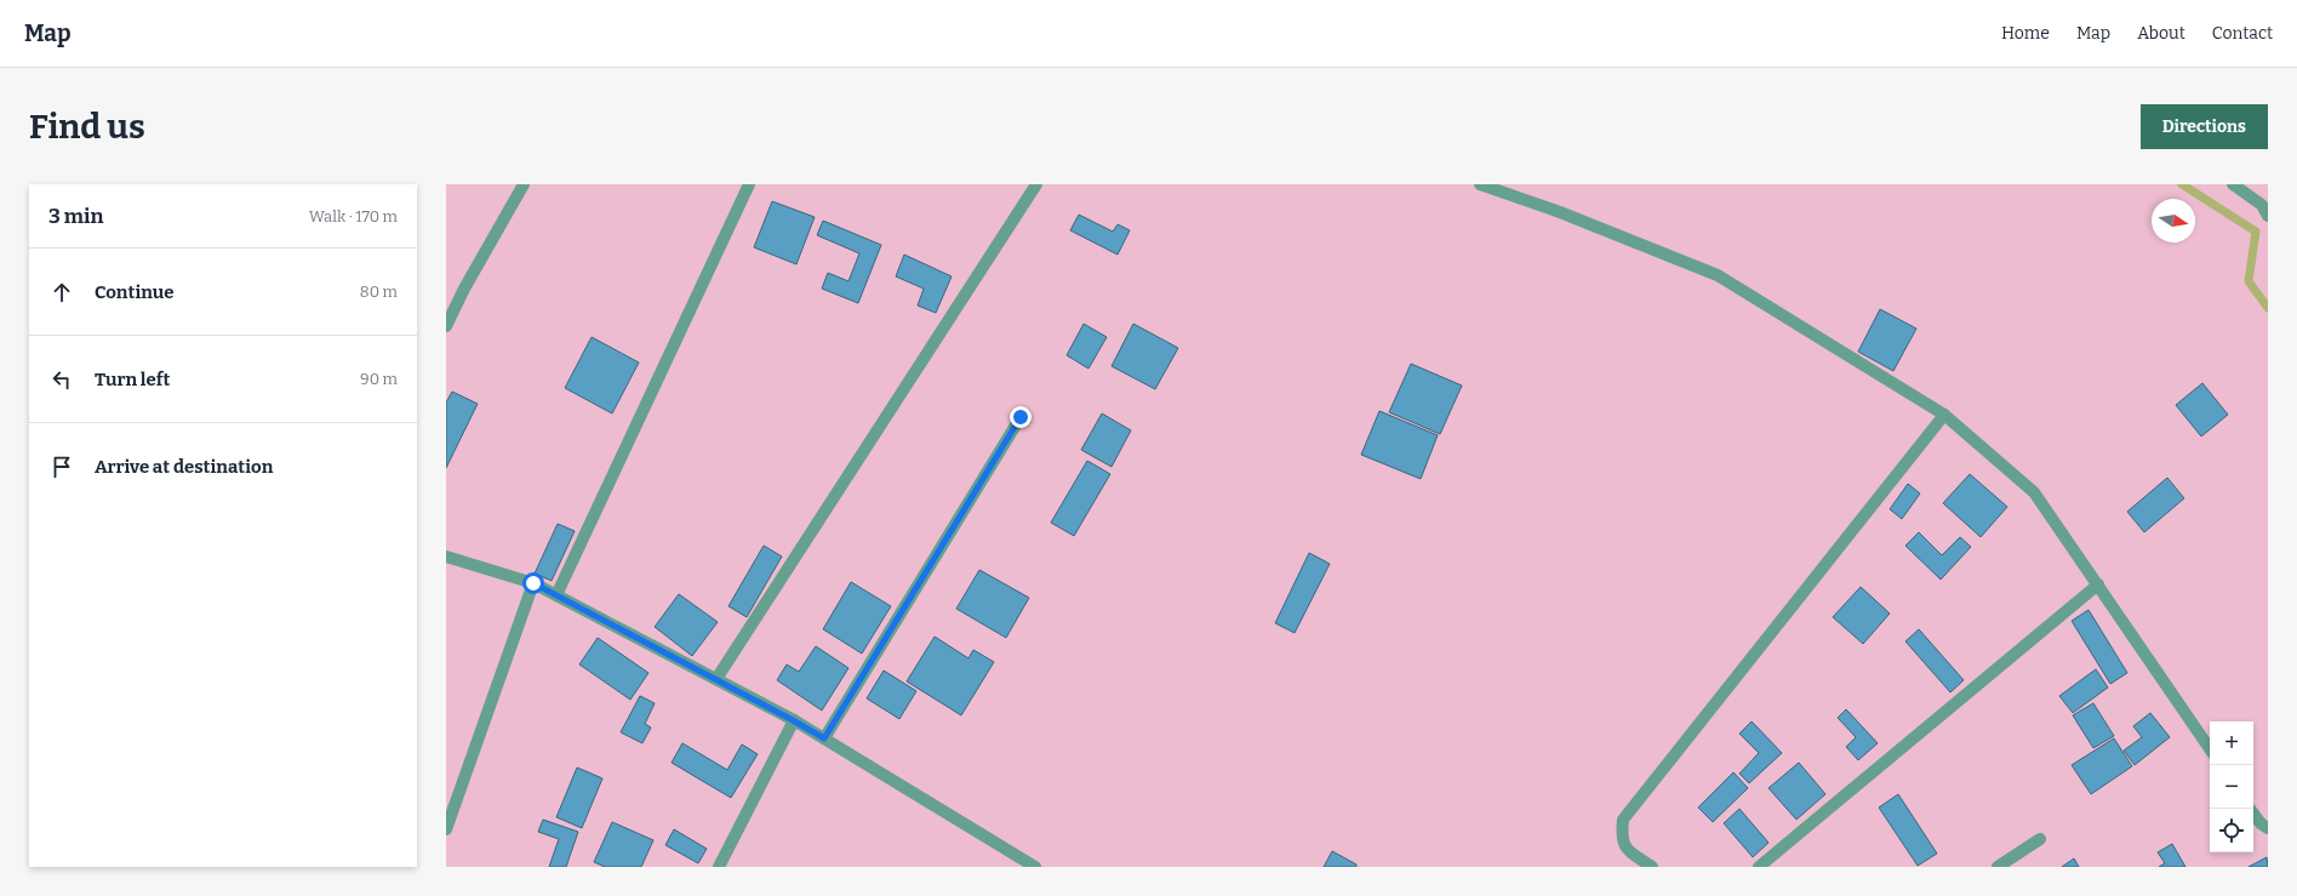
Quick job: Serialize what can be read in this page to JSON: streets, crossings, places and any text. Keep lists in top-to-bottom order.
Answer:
{
  "north": "right",
  "page": {
    "header": "Map",
    "nav": [
      "Home",
      "Map",
      "About",
      "Contact"
    ],
    "buttons": "Directions",
    "title": "Find us",
    "heading": ["3 min", "Walk · 170 m"],
    "list": [
      ["Continue", "80 m"],
      ["Turn left", "90 m"],
      "Arrive at destination"
    ],
    "map_buttons": ["+", "−"]
  }
}
